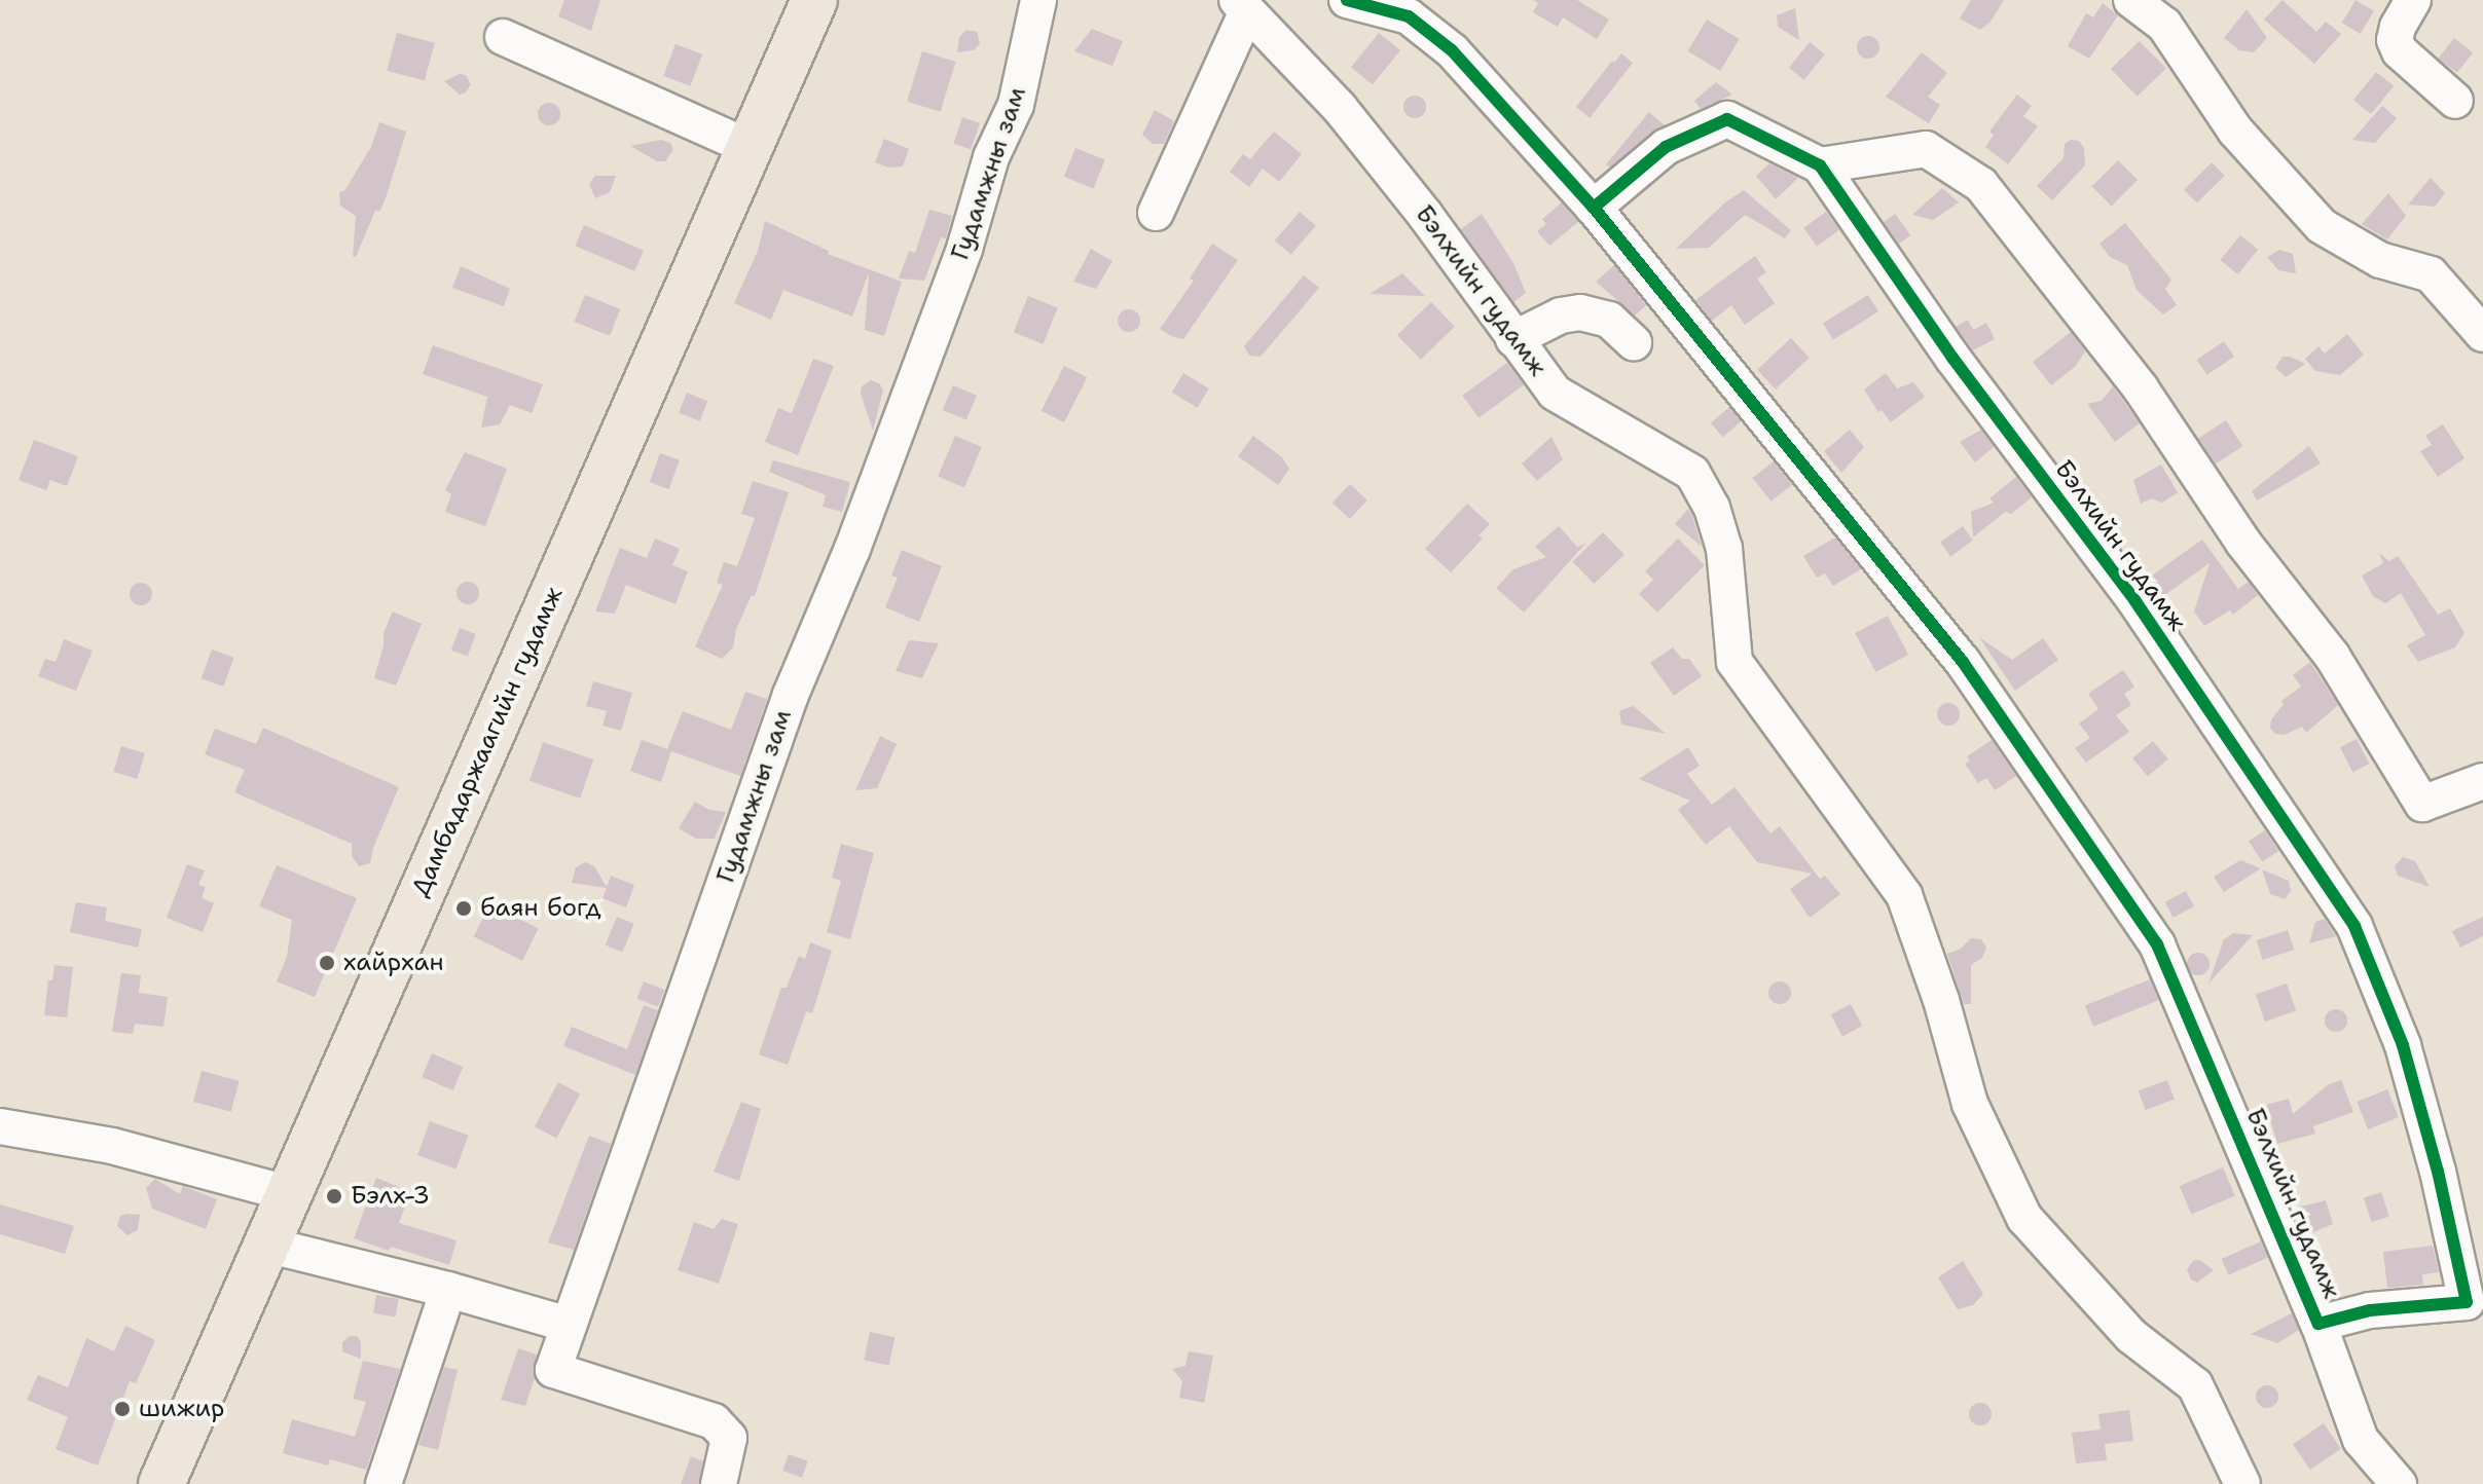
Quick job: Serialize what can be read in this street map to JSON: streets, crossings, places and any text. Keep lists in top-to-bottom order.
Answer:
{
  "streets": {
    "main road": ["Дамбадаржаагийн гудамж"],
    "street": ["Гудамжны зам", "Бэлхийн гудамж"]
  },
  "places": [
    "баян богд",
    "хайрхан",
    "Бэлх-3",
    "шижир"
  ]
}
